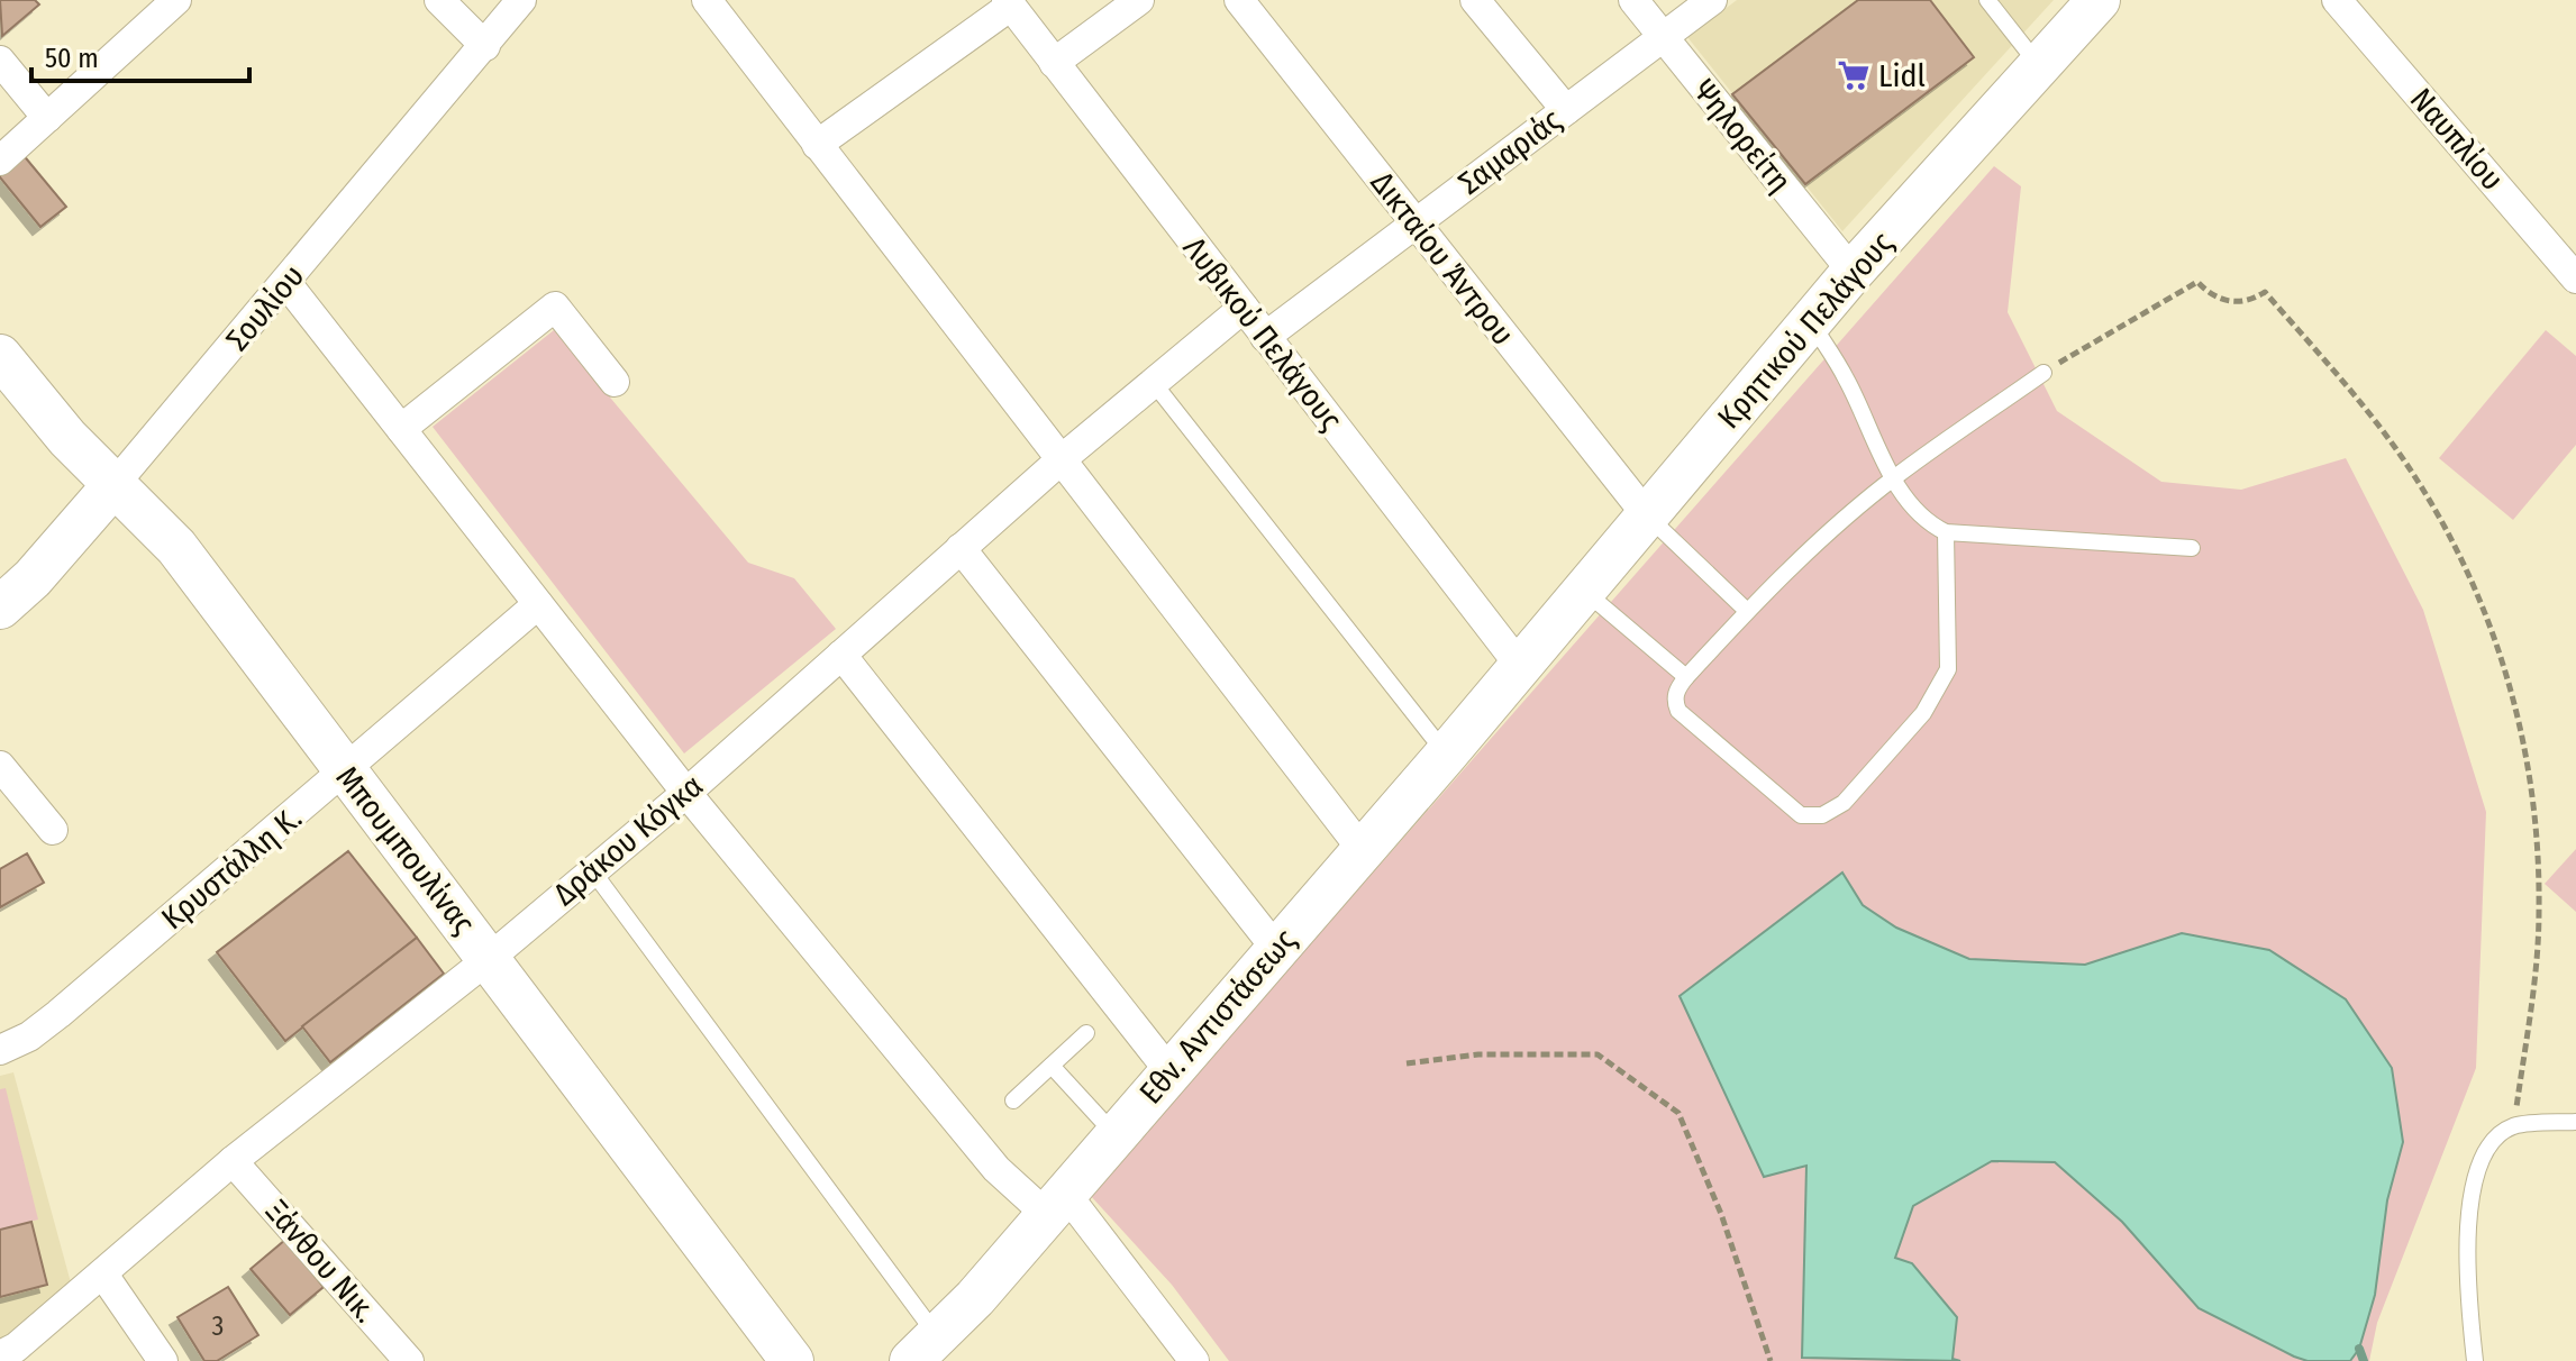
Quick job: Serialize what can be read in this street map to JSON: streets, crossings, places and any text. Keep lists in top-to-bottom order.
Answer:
{
  "streets": {
    "street": [
      "Ψηλορείτη",
      "Ναυπλίου",
      "Σαμαριάς",
      "Δικταίου Άντρου",
      "Σουλίου",
      "Κρητικού Πελάγους",
      "Λυβικού Πελάγους",
      "Δράκου Κόγκα",
      "Μπουμπουλίνας",
      "Κρυστάλλη Κ.",
      "Εθν. Αντιστάσεως",
      "Ξάνθου Νικ."
    ]
  },
  "crossings": [
    ["Ψηλορείτη", "Σαμαριάς"],
    ["Ψηλορείτη", "Κρητικού Πελάγους"],
    ["Σαμαριάς", "Δικταίου Άντρου"],
    ["Σαμαριάς", "Λυβικού Πελάγους"],
    ["Δικταίου Άντρου", "Κρητικού Πελάγους"],
    ["Σουλίου", "Μπουμπουλίνας"],
    ["Κρητικού Πελάγους", "Λυβικού Πελάγους"],
    ["Κρητικού Πελάγους", "Εθν. Αντιστάσεως"],
    ["Λυβικού Πελάγους", "Δράκου Κόγκα"],
    ["Λυβικού Πελάγους", "Εθν. Αντιστάσεως"],
    ["Δράκου Κόγκα", "Μπουμπουλίνας"],
    ["Δράκου Κόγκα", "Ξάνθου Νικ."],
    ["Μπουμπουλίνας", "Κρυστάλλη Κ."]
  ],
  "places": {
    "supermarket": ["Lidl"]
  },
  "house_numbers": ["3"],
  "scale_bar": "50 m"
}
